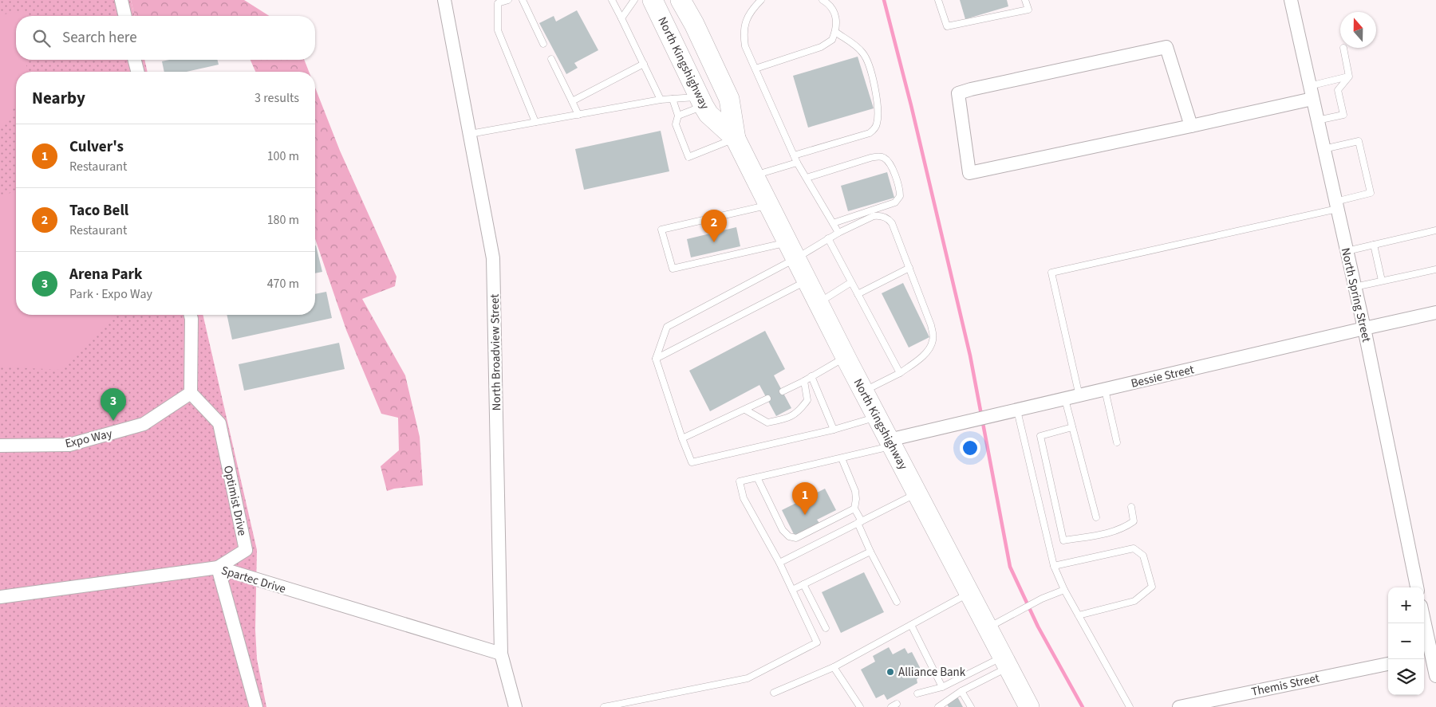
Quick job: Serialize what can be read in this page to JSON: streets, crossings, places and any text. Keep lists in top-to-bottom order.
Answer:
{
  "streets": {
    "main road": ["North Kingshighway"],
    "street": [
      "North Spring Street",
      "North Broadview Street",
      "Bessie Street",
      "Expo Way",
      "Optimist Drive",
      "Spartec Drive",
      "Themis Street"
    ]
  },
  "crossings": [
    ["North Kingshighway", "Bessie Street"],
    ["North Spring Street", "Bessie Street"],
    ["North Broadview Street", "Spartec Drive"],
    ["Expo Way", "Optimist Drive"],
    ["Optimist Drive", "Spartec Drive"]
  ],
  "places": ["Alliance Bank"],
  "north": "top",
  "page": {
    "search": "Search here",
    "heading": ["Nearby", "3 results"],
    "list": [
      {
        "mark": "1",
        "name": "Culver's",
        "note": "Restaurant",
        "value": "100 m"
      },
      {
        "mark": "2",
        "name": "Taco Bell",
        "note": "Restaurant",
        "value": "180 m"
      },
      {
        "mark": "3",
        "name": "Arena Park",
        "note": "Park · Expo Way",
        "value": "470 m"
      }
    ],
    "pins": ["2", "3", "1"],
    "map_buttons": ["+", "−"]
  }
}
